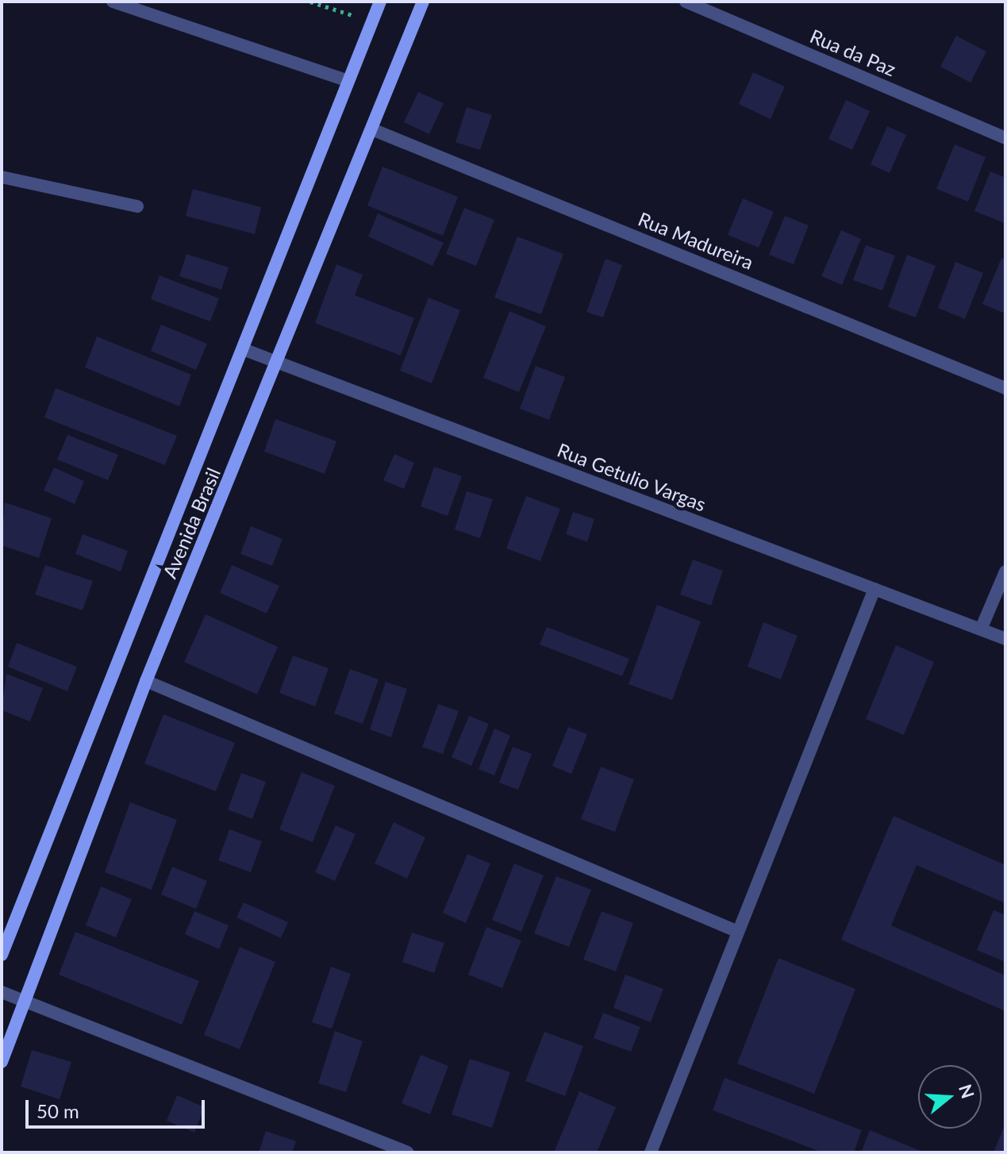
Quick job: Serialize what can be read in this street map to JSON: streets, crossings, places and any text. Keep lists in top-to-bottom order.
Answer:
{
  "streets": {
    "street": [
      "Rua da Paz",
      "Rua Madureira",
      "Rua Getulio Vargas",
      "Avenida Brasil"
    ]
  },
  "crossings": [
    ["Rua Madureira", "Avenida Brasil"],
    ["Rua Getulio Vargas", "Avenida Brasil"]
  ],
  "scale_bar": "50 m",
  "north": "right"
}
